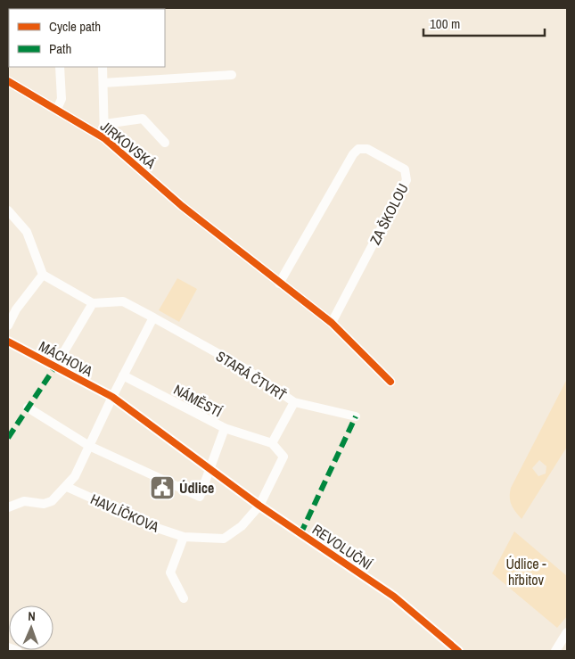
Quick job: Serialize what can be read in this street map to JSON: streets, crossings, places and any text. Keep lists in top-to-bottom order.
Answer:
{
  "streets": {
    "street": [
      "JIRKOVSKÁ",
      "ZA ŠKOLOU",
      "MÁCHOVA",
      "STARÁ ČTVRŤ",
      "NÁMĚSTÍ",
      "HAVLÍČKOVA",
      "REVOLUČNÍ"
    ]
  },
  "crossings": [
    ["JIRKOVSKÁ", "ZA ŠKOLOU"],
    ["NÁMĚSTÍ", "HAVLÍČKOVA"],
    ["NÁMĚSTÍ", "REVOLUČNÍ"],
    ["HAVLÍČKOVA", "REVOLUČNÍ"]
  ],
  "parks": ["Údlice - hřbitov"],
  "places": {
    "public building": ["Údlice"]
  },
  "legend": ["Cycle path", "Path"],
  "scale_bar": "100 m",
  "north": "top"
}
